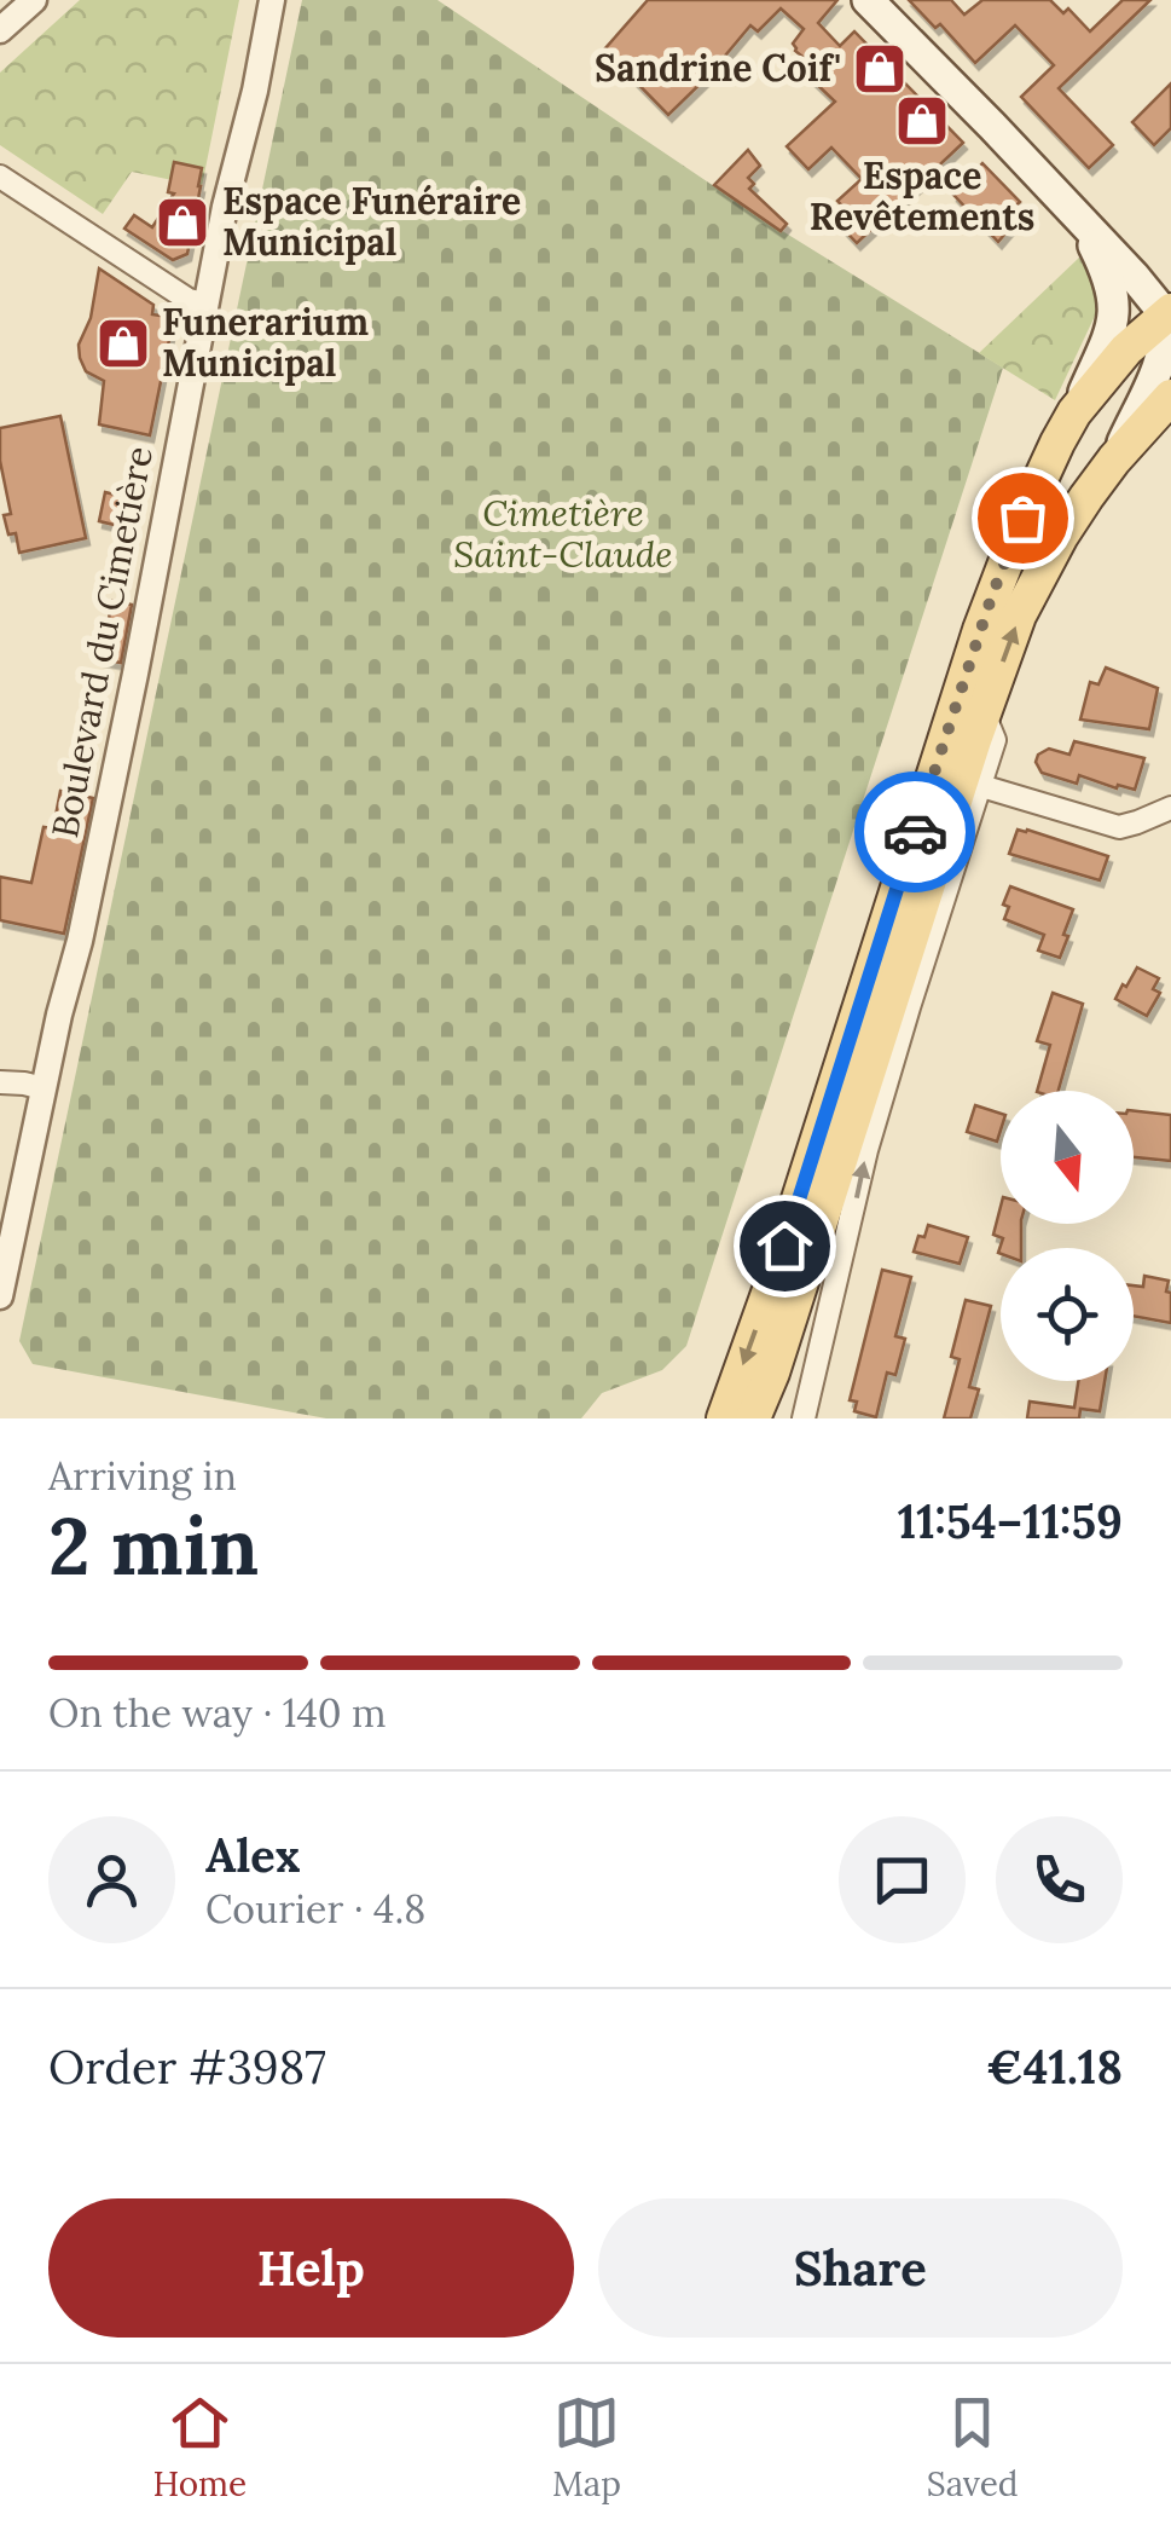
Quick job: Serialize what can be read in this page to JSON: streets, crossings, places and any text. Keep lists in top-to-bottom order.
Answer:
{
  "streets": {
    "street": ["Boulevard du Cimetière"]
  },
  "parks": ["Cimetière Saint-Claude"],
  "places": {
    "shop": [
      "Sandrine Coif'",
      "Espace Revêtements",
      "Espace Funéraire Municipal",
      "Funerarium Municipal"
    ]
  },
  "north": "bottom",
  "page": {
    "heading": ["2 min", "Arriving in", "11:54–11:59"],
    "panel": [
      "Alex",
      "Courier · 4.8",
      "Order #3987",
      "€41.18"
    ],
    "bar": "On the way · 140 m",
    "buttons": ["Help", "Share"],
    "tabs": ["Home", "Map", "Saved"]
  }
}
